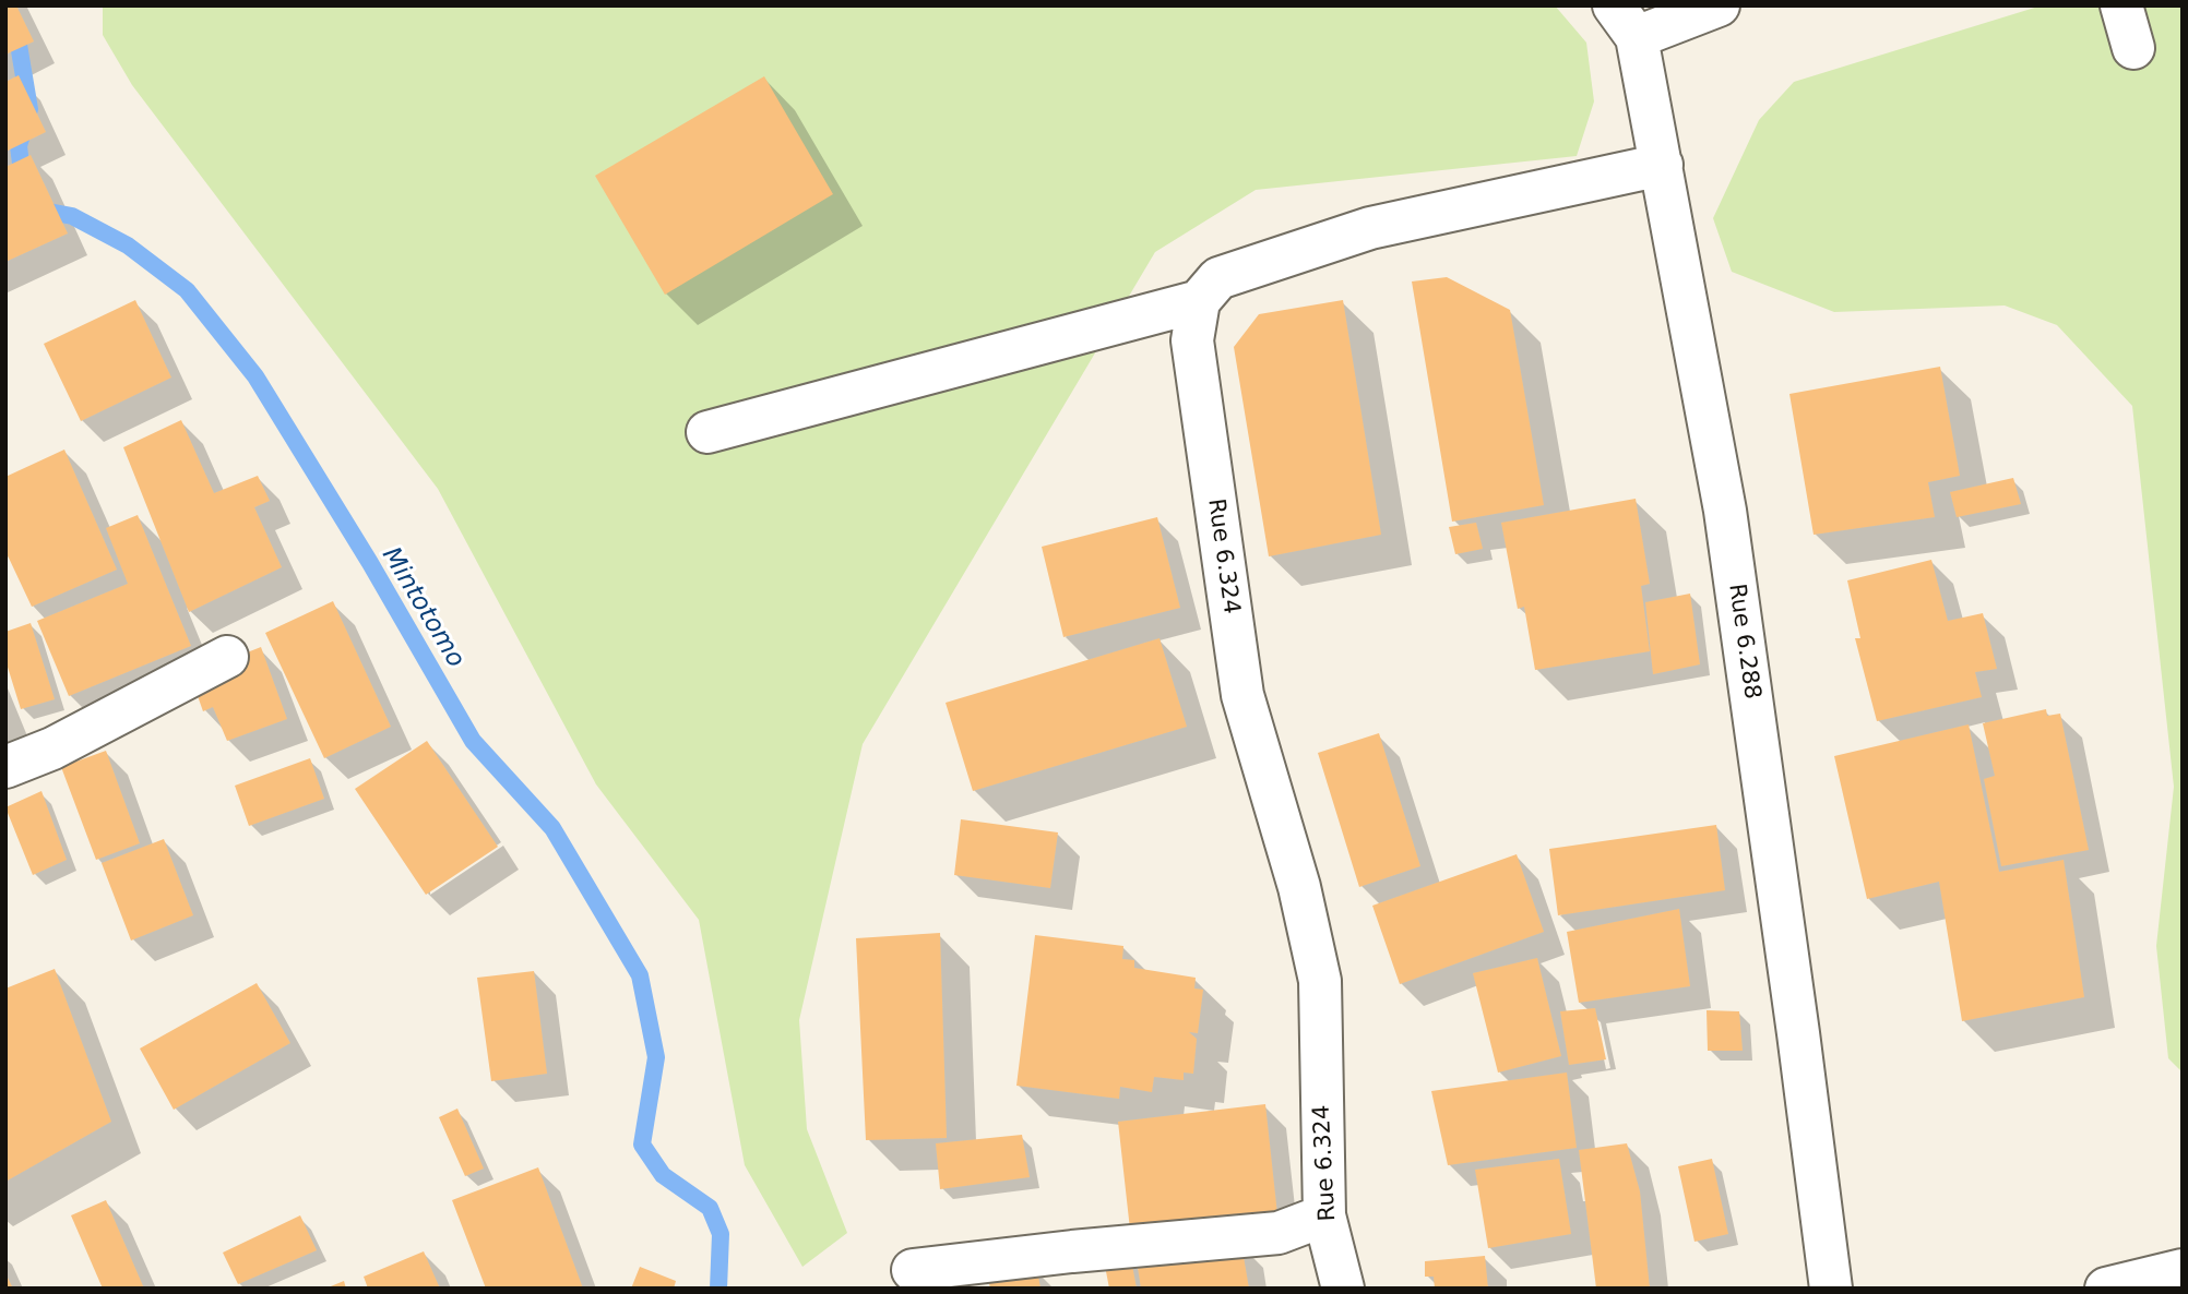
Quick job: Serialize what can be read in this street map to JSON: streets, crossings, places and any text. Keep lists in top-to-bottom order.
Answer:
{
  "streets": {
    "street": ["Rue 6.324", "Rue 6.288"]
  },
  "water": ["Mintotomo"]
}
